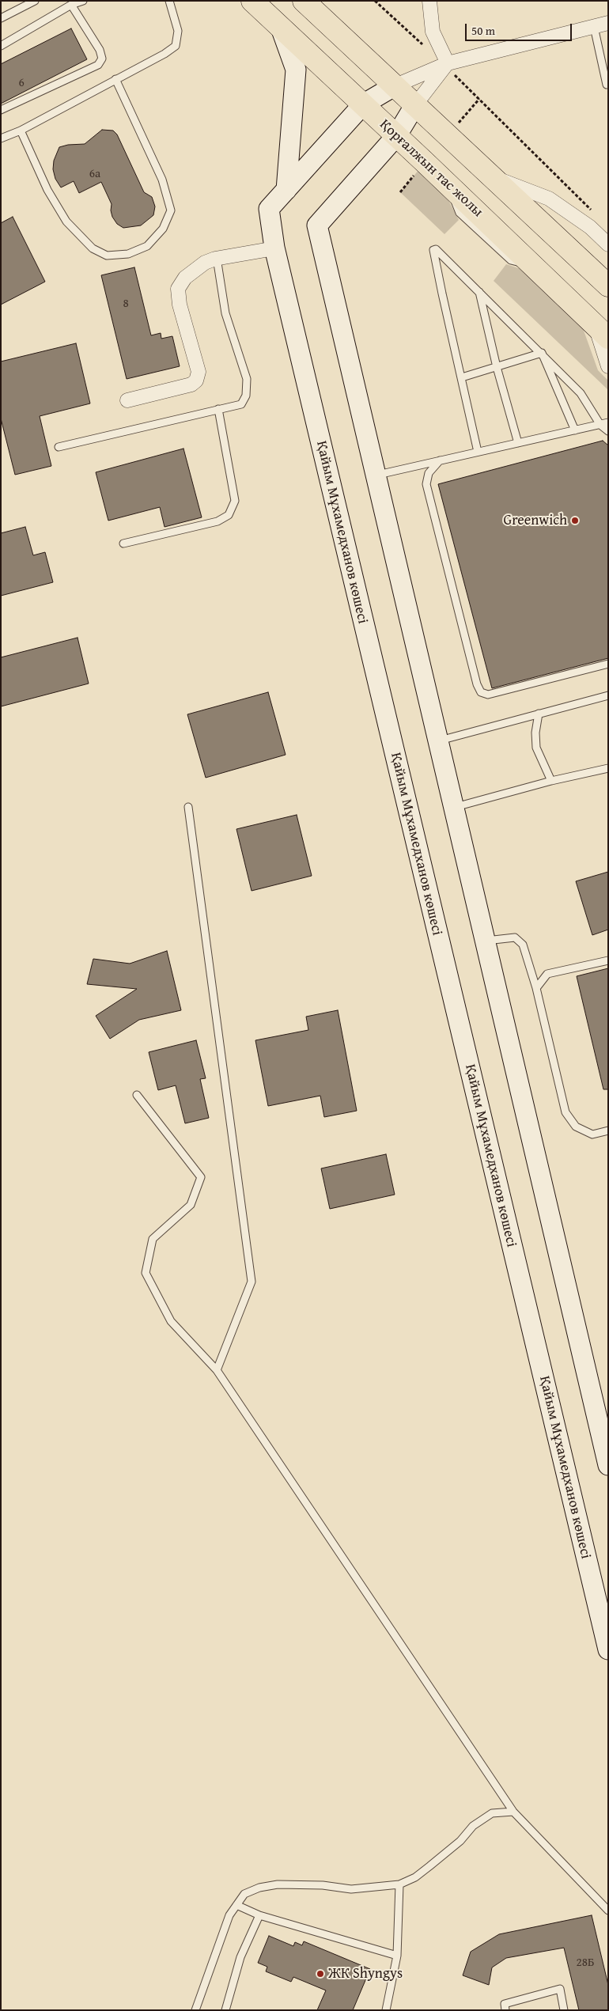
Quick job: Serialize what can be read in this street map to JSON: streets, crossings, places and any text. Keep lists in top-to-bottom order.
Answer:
{
  "streets": {
    "main road": ["Қорғалжын тас жолы", "Қайым Мұхамедханов көшесі"]
  },
  "crossings": [
    ["Қорғалжын тас жолы", "Қайым Мұхамедханов көшесі"]
  ],
  "places": ["Greenwich", "ЖК Shyngys"],
  "house_numbers": [
    "6",
    "6а",
    "8",
    "28Б"
  ],
  "scale_bar": "50 m"
}
